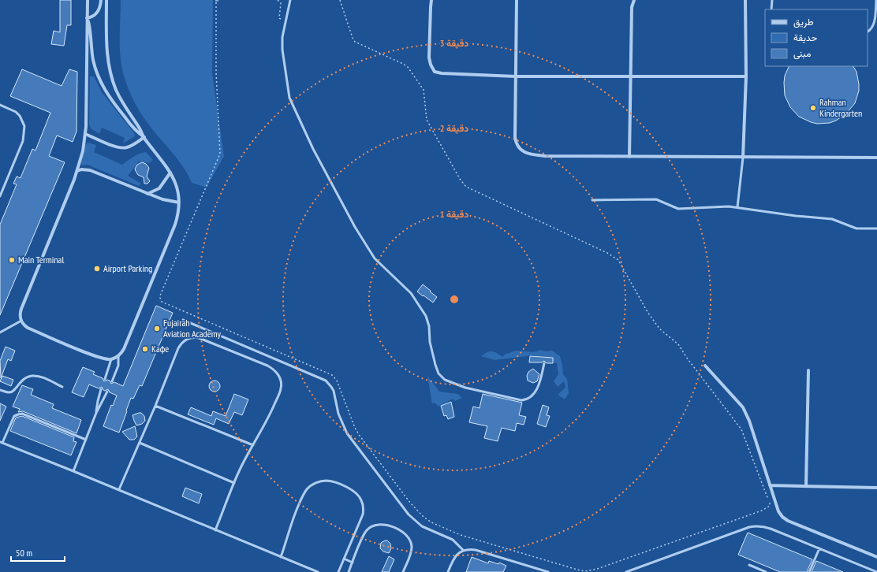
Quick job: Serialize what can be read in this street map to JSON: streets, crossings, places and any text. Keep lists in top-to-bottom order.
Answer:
{
  "places": [
    "Rahman Kindergarten",
    "Main Terminal",
    "Airport Parking",
    "Fujairah Aviation Academy",
    "Кафе"
  ],
  "legend": ["طريق", "حديقة", "مبنى"],
  "scale_bar": "50 m",
  "rings": ["3 دقيقة", "2 دقيقة", "1 دقيقة"]
}
